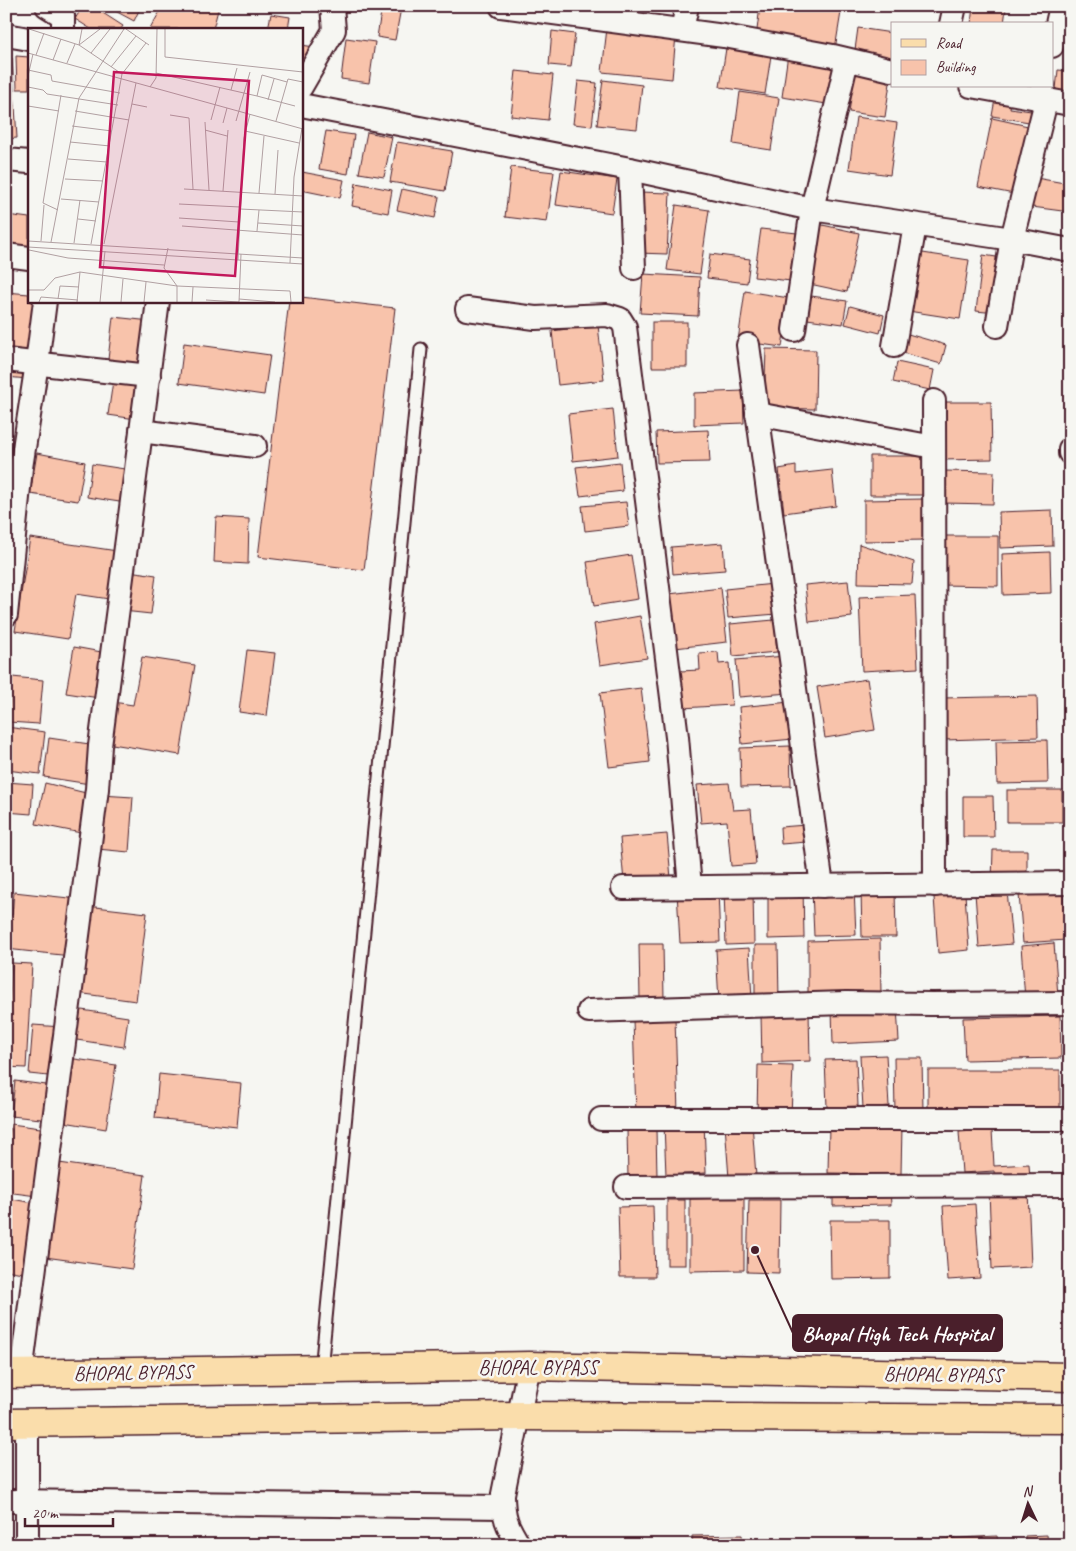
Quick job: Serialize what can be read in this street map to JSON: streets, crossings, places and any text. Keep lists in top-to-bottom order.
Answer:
{
  "streets": {
    "main road": ["BHOPAL BYPASS"]
  },
  "places": ["Bhopal High Tech Hospital"],
  "legend": ["Road", "Building"],
  "scale_bar": "20 m",
  "north": "top"
}
